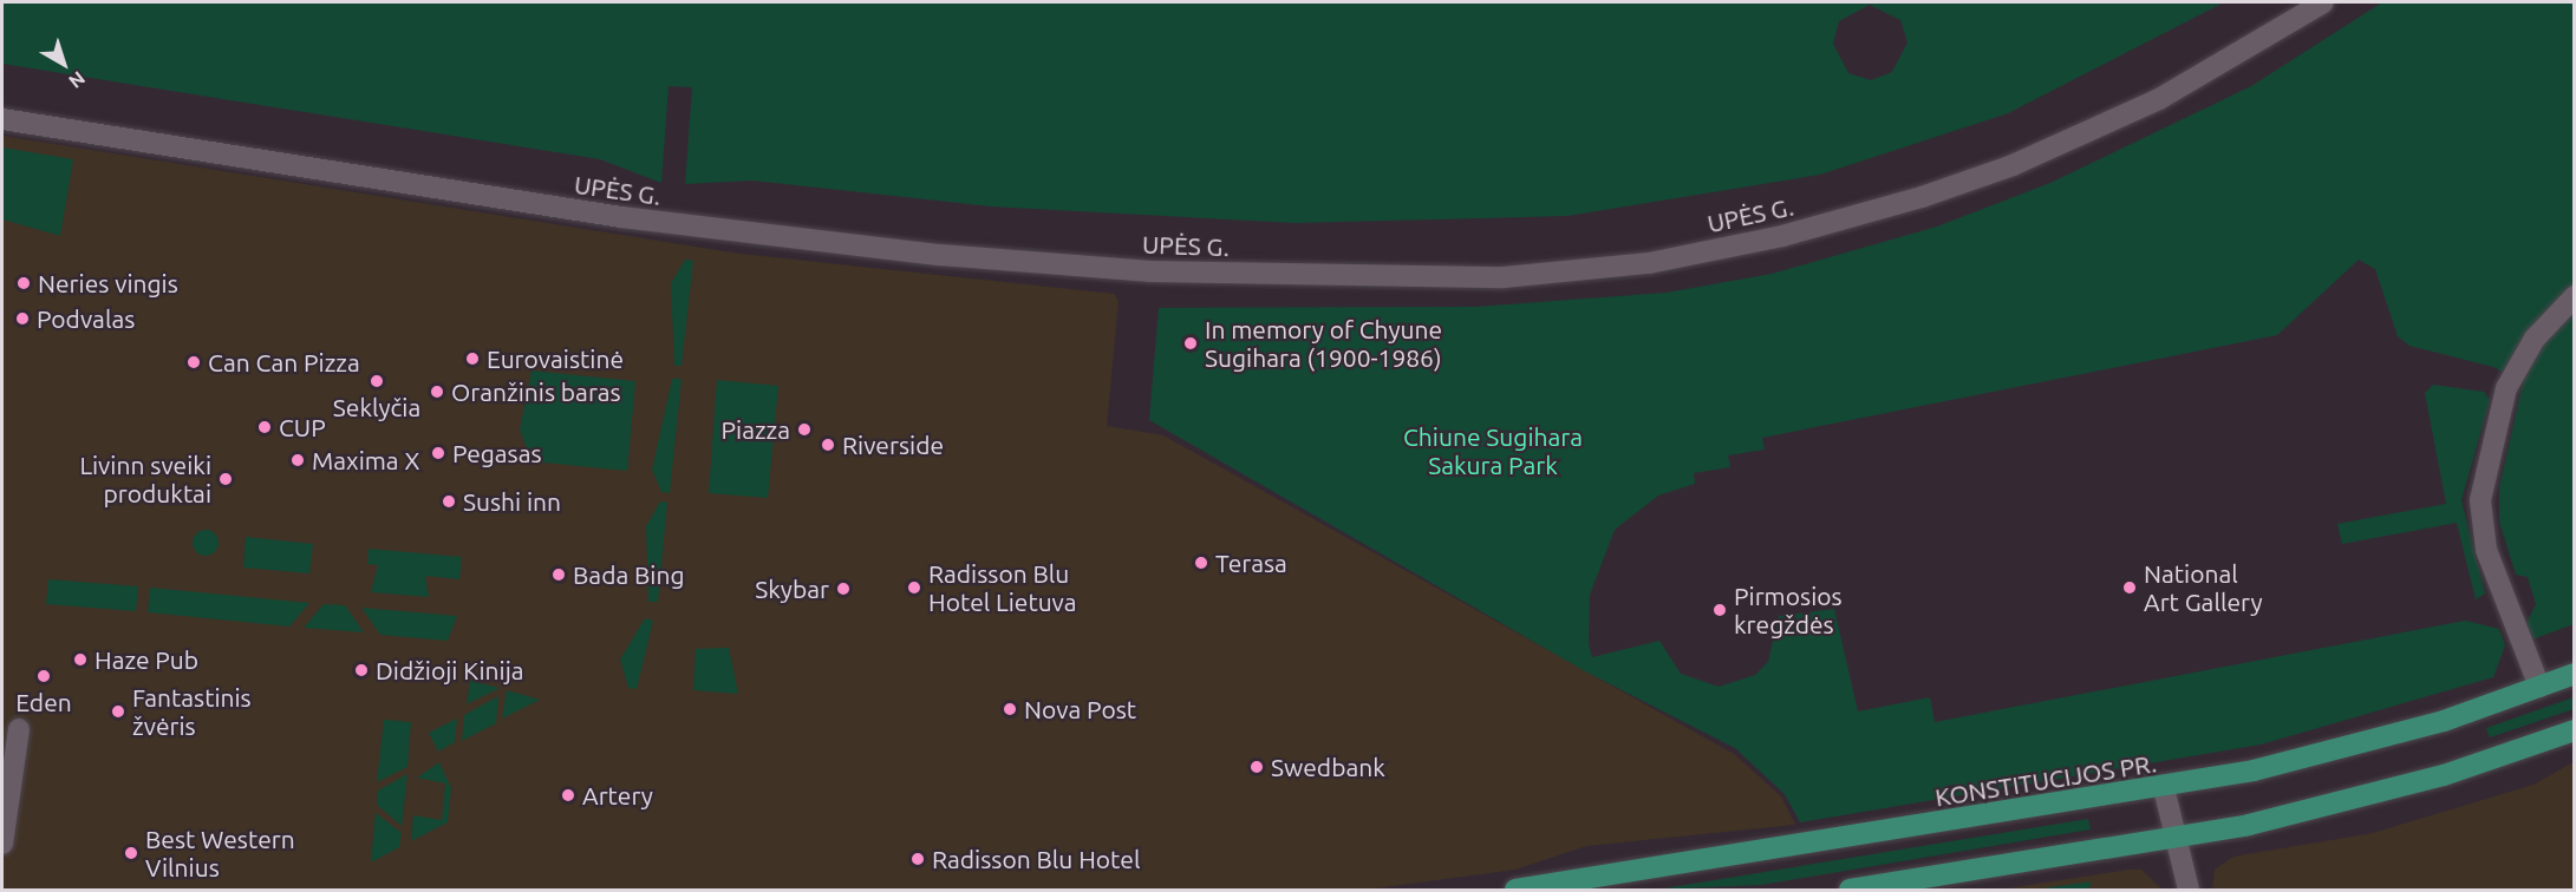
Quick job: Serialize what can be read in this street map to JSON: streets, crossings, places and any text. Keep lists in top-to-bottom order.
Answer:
{
  "streets": {
    "main road": ["KONSTITUCIJOS PR."],
    "street": ["UPĖS G."]
  },
  "parks": ["Chiune Sugihara Sakura Park"],
  "places": [
    "Neries vingis",
    "Podvalas",
    "In memory of Chyune Sugihara (1900-1986)",
    "Eurovaistinė",
    "Can Can Pizza",
    "Seklyčia",
    "Oranžinis baras",
    "CUP",
    "Piazza",
    "Riverside",
    "Pegasas",
    "Maxima X",
    "Livinn sveiki produktai",
    "Sushi inn",
    "Terasa",
    "Bada Bing",
    "Radisson Blu Hotel Lietuva",
    "National Art Gallery",
    "Skybar",
    "Pirmosios kregždės",
    "Haze Pub",
    "Didžioji Kinija",
    "Eden",
    "Nova Post",
    "Fantastinis žvėris",
    "Swedbank",
    "Artery",
    "Best Western Vilnius",
    "Radisson Blu Hotel"
  ],
  "north": "bottom right"
}
